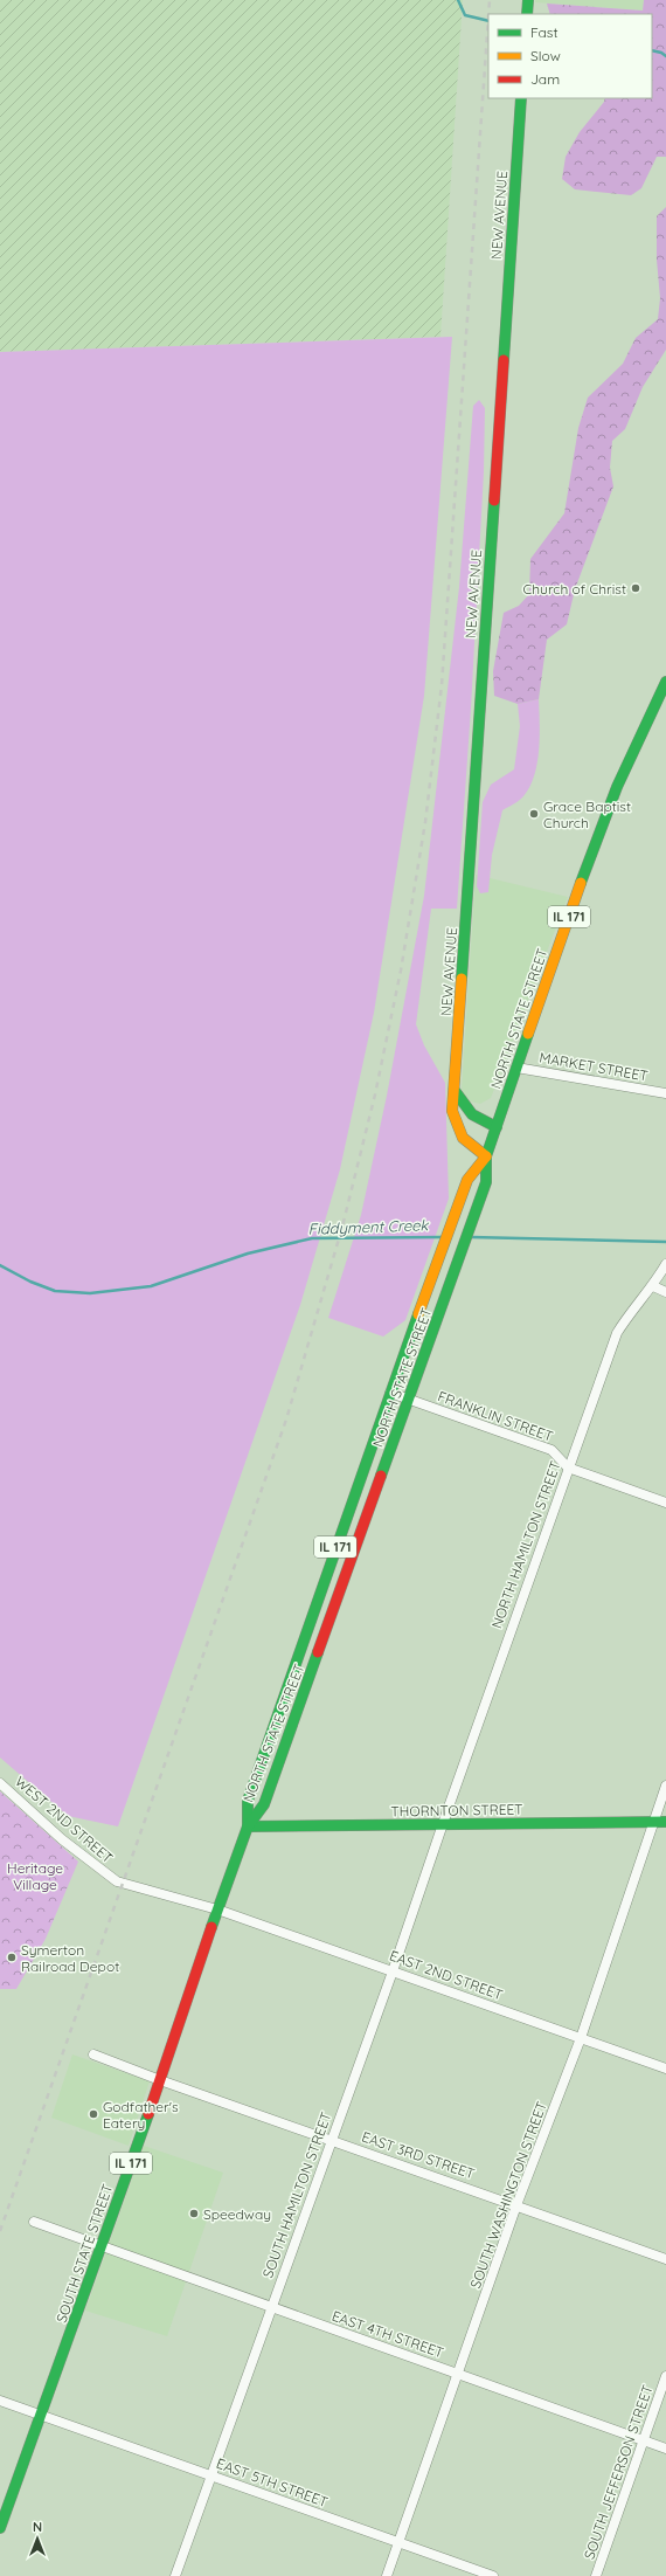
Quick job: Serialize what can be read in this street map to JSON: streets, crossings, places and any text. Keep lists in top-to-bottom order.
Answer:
{
  "streets": {
    "main road": [
      "NEW AVENUE",
      "IL 171",
      "NORTH STATE STREET",
      "THORNTON STREET",
      "SOUTH STATE STREET"
    ],
    "street": [
      "MARKET STREET",
      "FRANKLIN STREET",
      "NORTH HAMILTON STREET",
      "WEST 2ND STREET",
      "EAST 2ND STREET",
      "EAST 3RD STREET",
      "SOUTH HAMILTON STREET",
      "SOUTH WASHINGTON STREET",
      "EAST 4TH STREET",
      "SOUTH JEFFERSON STREET",
      "EAST 5TH STREET"
    ]
  },
  "crossings": [
    ["NEW AVENUE", "NORTH STATE STREET"],
    ["NORTH STATE STREET", "MARKET STREET"],
    ["NORTH STATE STREET", "FRANKLIN STREET"],
    ["NORTH STATE STREET", "THORNTON STREET"],
    ["NORTH STATE STREET", "SOUTH STATE STREET"],
    ["FRANKLIN STREET", "NORTH HAMILTON STREET"],
    ["NORTH HAMILTON STREET", "THORNTON STREET"],
    ["NORTH HAMILTON STREET", "SOUTH HAMILTON STREET"],
    ["THORNTON STREET", "SOUTH HAMILTON STREET"],
    ["THORNTON STREET", "SOUTH WASHINGTON STREET"],
    ["THORNTON STREET", "SOUTH STATE STREET"],
    ["WEST 2ND STREET", "EAST 2ND STREET"],
    ["WEST 2ND STREET", "SOUTH STATE STREET"],
    ["EAST 2ND STREET", "SOUTH HAMILTON STREET"],
    ["EAST 2ND STREET", "SOUTH WASHINGTON STREET"],
    ["EAST 2ND STREET", "SOUTH STATE STREET"],
    ["EAST 3RD STREET", "SOUTH HAMILTON STREET"],
    ["EAST 3RD STREET", "SOUTH WASHINGTON STREET"],
    ["EAST 3RD STREET", "SOUTH STATE STREET"],
    ["SOUTH HAMILTON STREET", "EAST 4TH STREET"],
    ["SOUTH HAMILTON STREET", "EAST 5TH STREET"],
    ["SOUTH WASHINGTON STREET", "EAST 4TH STREET"],
    ["SOUTH WASHINGTON STREET", "EAST 5TH STREET"],
    ["SOUTH STATE STREET", "EAST 4TH STREET"],
    ["SOUTH STATE STREET", "EAST 5TH STREET"],
    ["EAST 4TH STREET", "SOUTH JEFFERSON STREET"]
  ],
  "water": ["Fiddyment Creek"],
  "parks": ["Heritage Village"],
  "places": [
    "Church of Christ",
    "Grace Baptist Church",
    "Symerton Railroad Depot",
    "Godfather's Eatery",
    "Speedway"
  ],
  "legend": ["Fast", "Slow", "Jam"],
  "north": "top"
}
